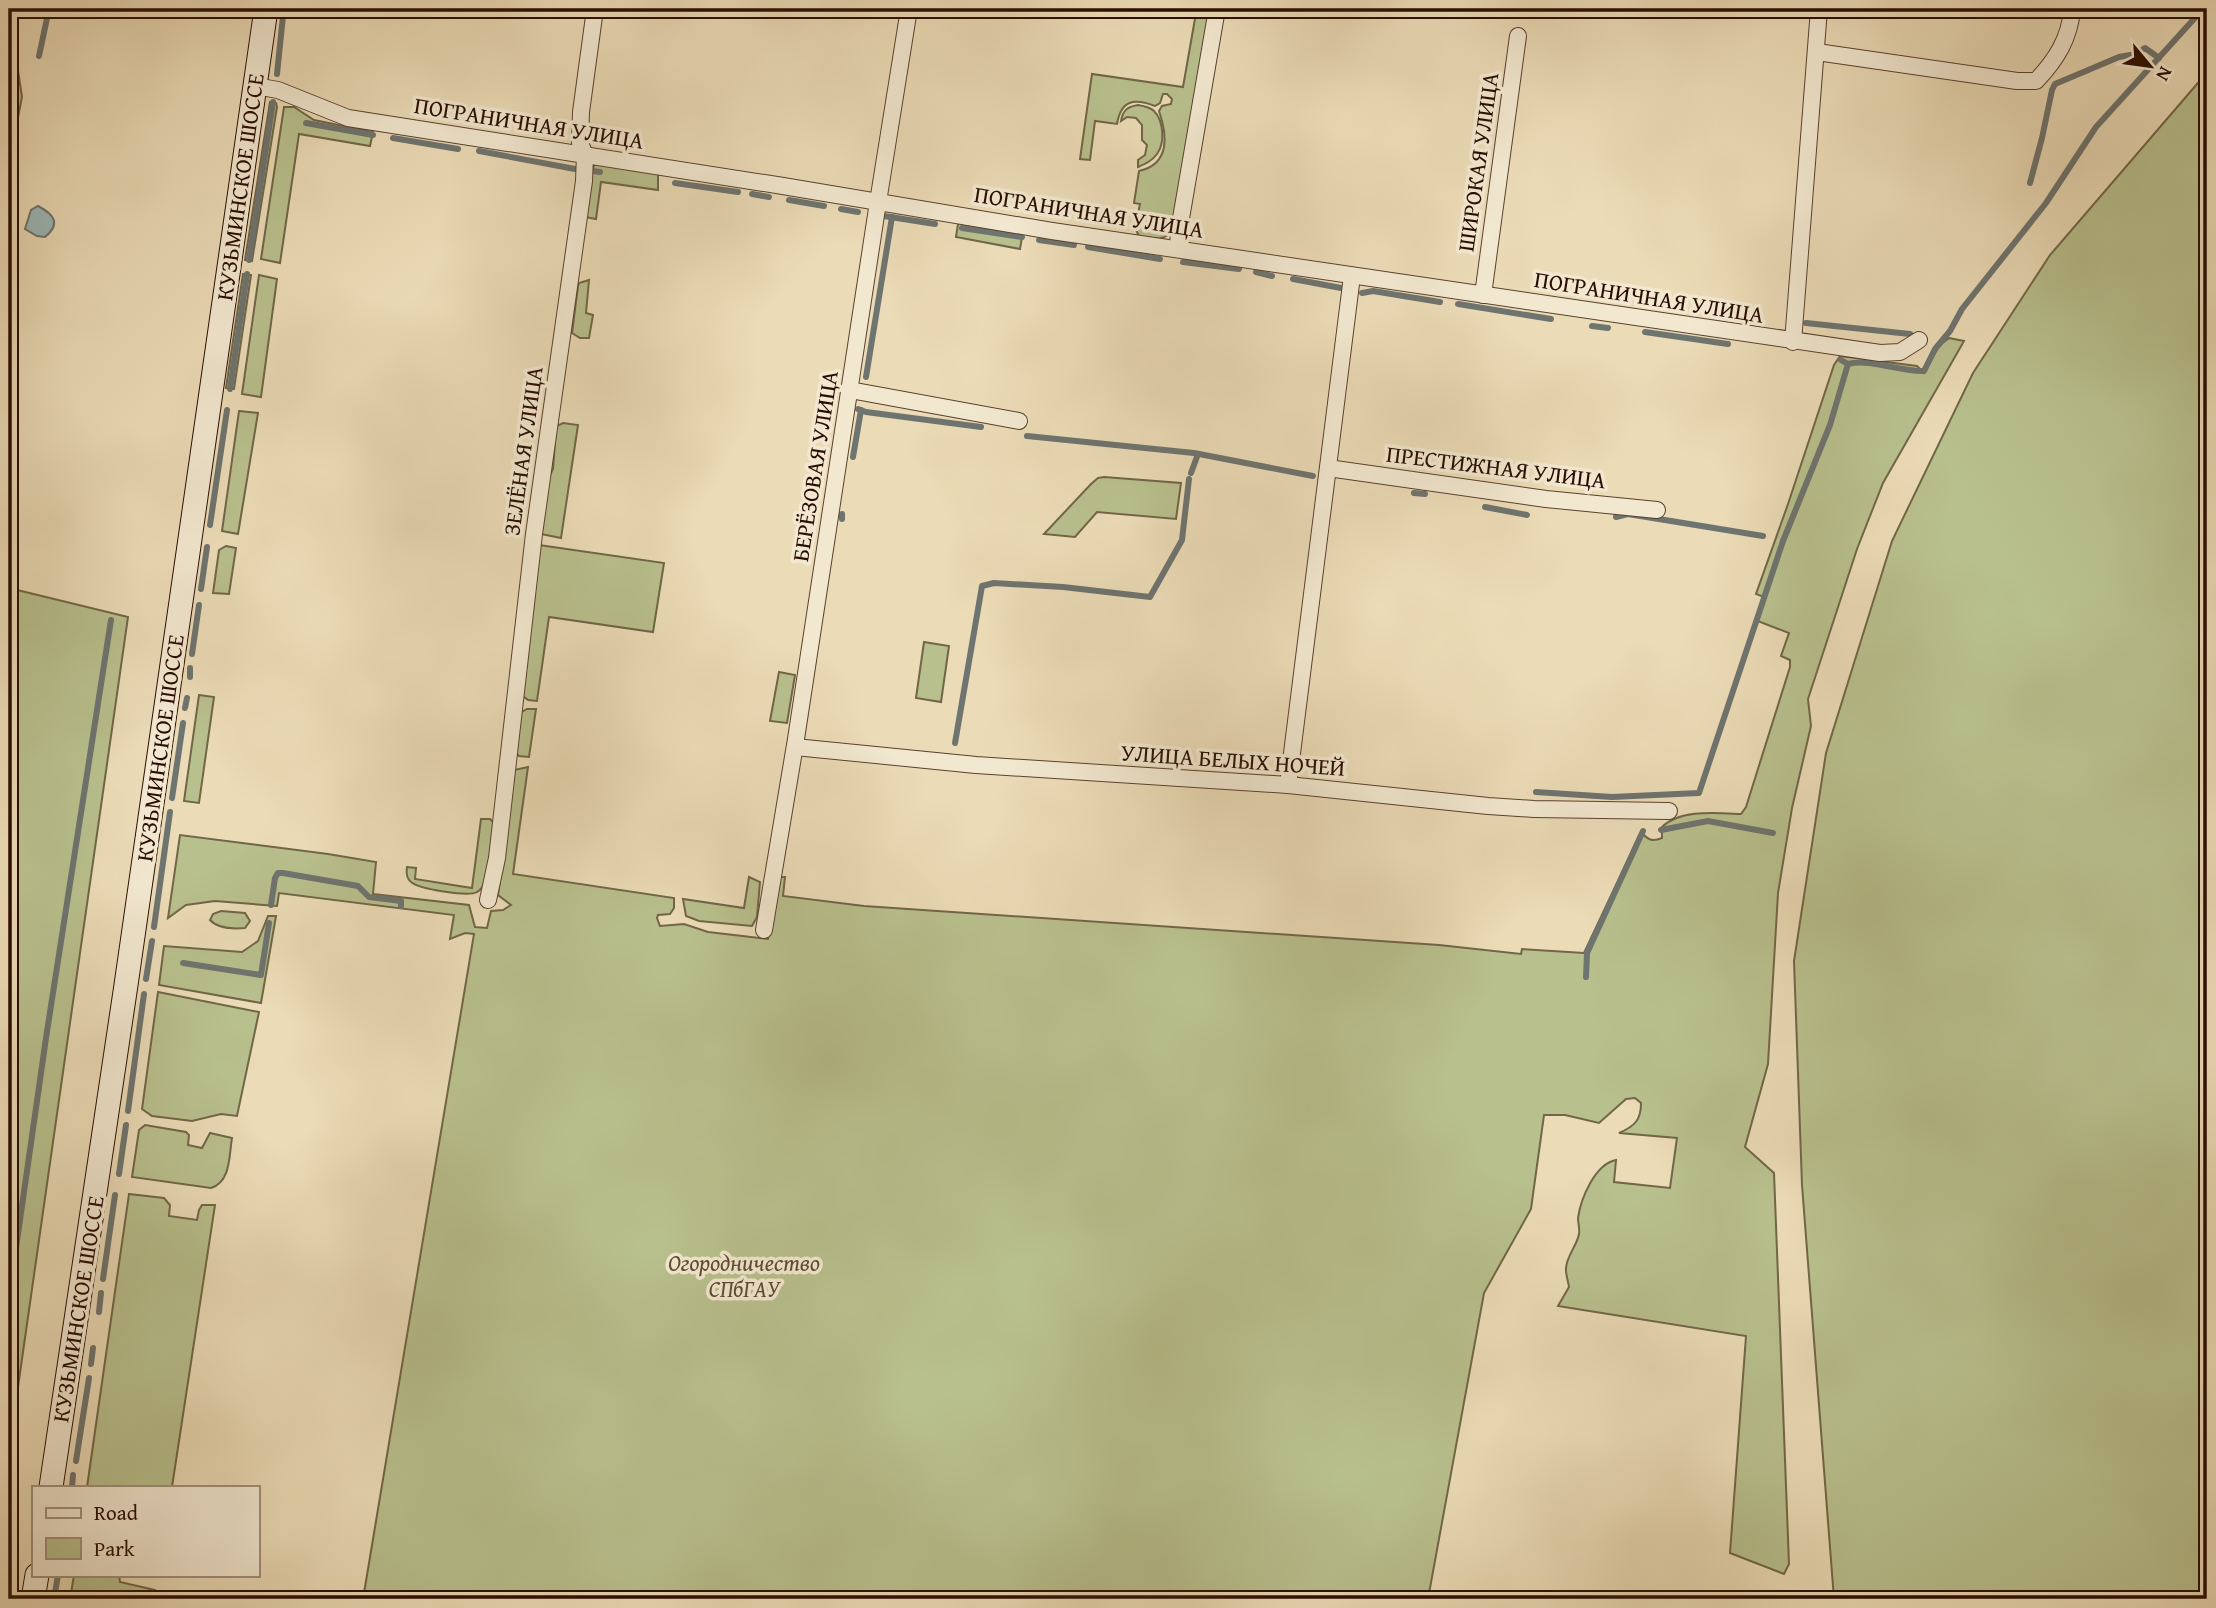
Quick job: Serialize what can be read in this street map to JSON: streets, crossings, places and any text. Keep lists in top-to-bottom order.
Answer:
{
  "streets": {
    "main road": ["КУЗЬМИНСКОЕ ШОССЕ"],
    "street": [
      "ПОГРАНИЧНАЯ УЛИЦА",
      "ШИРОКАЯ УЛИЦА",
      "ЗЕЛЁНАЯ УЛИЦА",
      "БЕРЁЗОВАЯ УЛИЦА",
      "ПРЕСТИЖНАЯ УЛИЦА",
      "УЛИЦА БЕЛЫХ НОЧЕЙ"
    ]
  },
  "crossings": [
    ["ПОГРАНИЧНАЯ УЛИЦА", "ШИРОКАЯ УЛИЦА"],
    ["ПОГРАНИЧНАЯ УЛИЦА", "КУЗЬМИНСКОЕ ШОССЕ"],
    ["ПОГРАНИЧНАЯ УЛИЦА", "ЗЕЛЁНАЯ УЛИЦА"],
    ["ПОГРАНИЧНАЯ УЛИЦА", "БЕРЁЗОВАЯ УЛИЦА"],
    ["БЕРЁЗОВАЯ УЛИЦА", "УЛИЦА БЕЛЫХ НОЧЕЙ"]
  ],
  "parks": ["Огородничество СПбГАУ"],
  "legend": ["Road", "Park"],
  "north": "bottom right"
}
